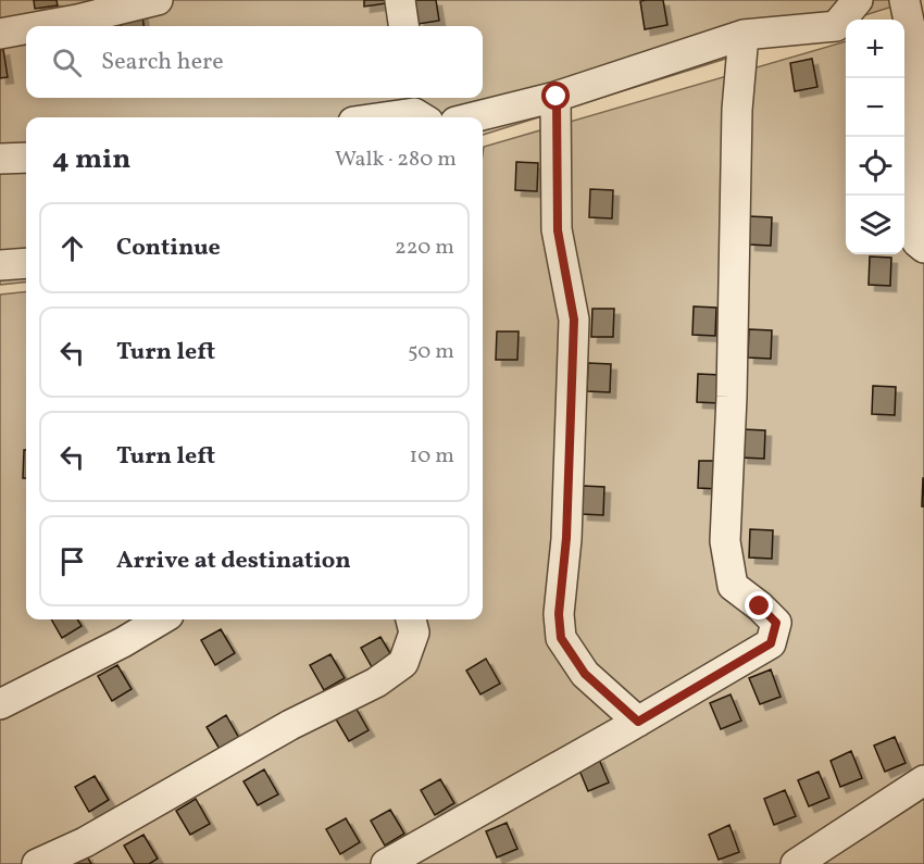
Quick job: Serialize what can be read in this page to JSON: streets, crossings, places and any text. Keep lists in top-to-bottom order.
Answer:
{
  "page": {
    "map_buttons": ["+", "−"],
    "search": "Search here",
    "heading": ["4 min", "Walk · 280 m"],
    "list": [
      ["Continue", "220 m"],
      ["Turn left", "50 m"],
      ["Turn left", "10 m"],
      "Arrive at destination"
    ]
  }
}
